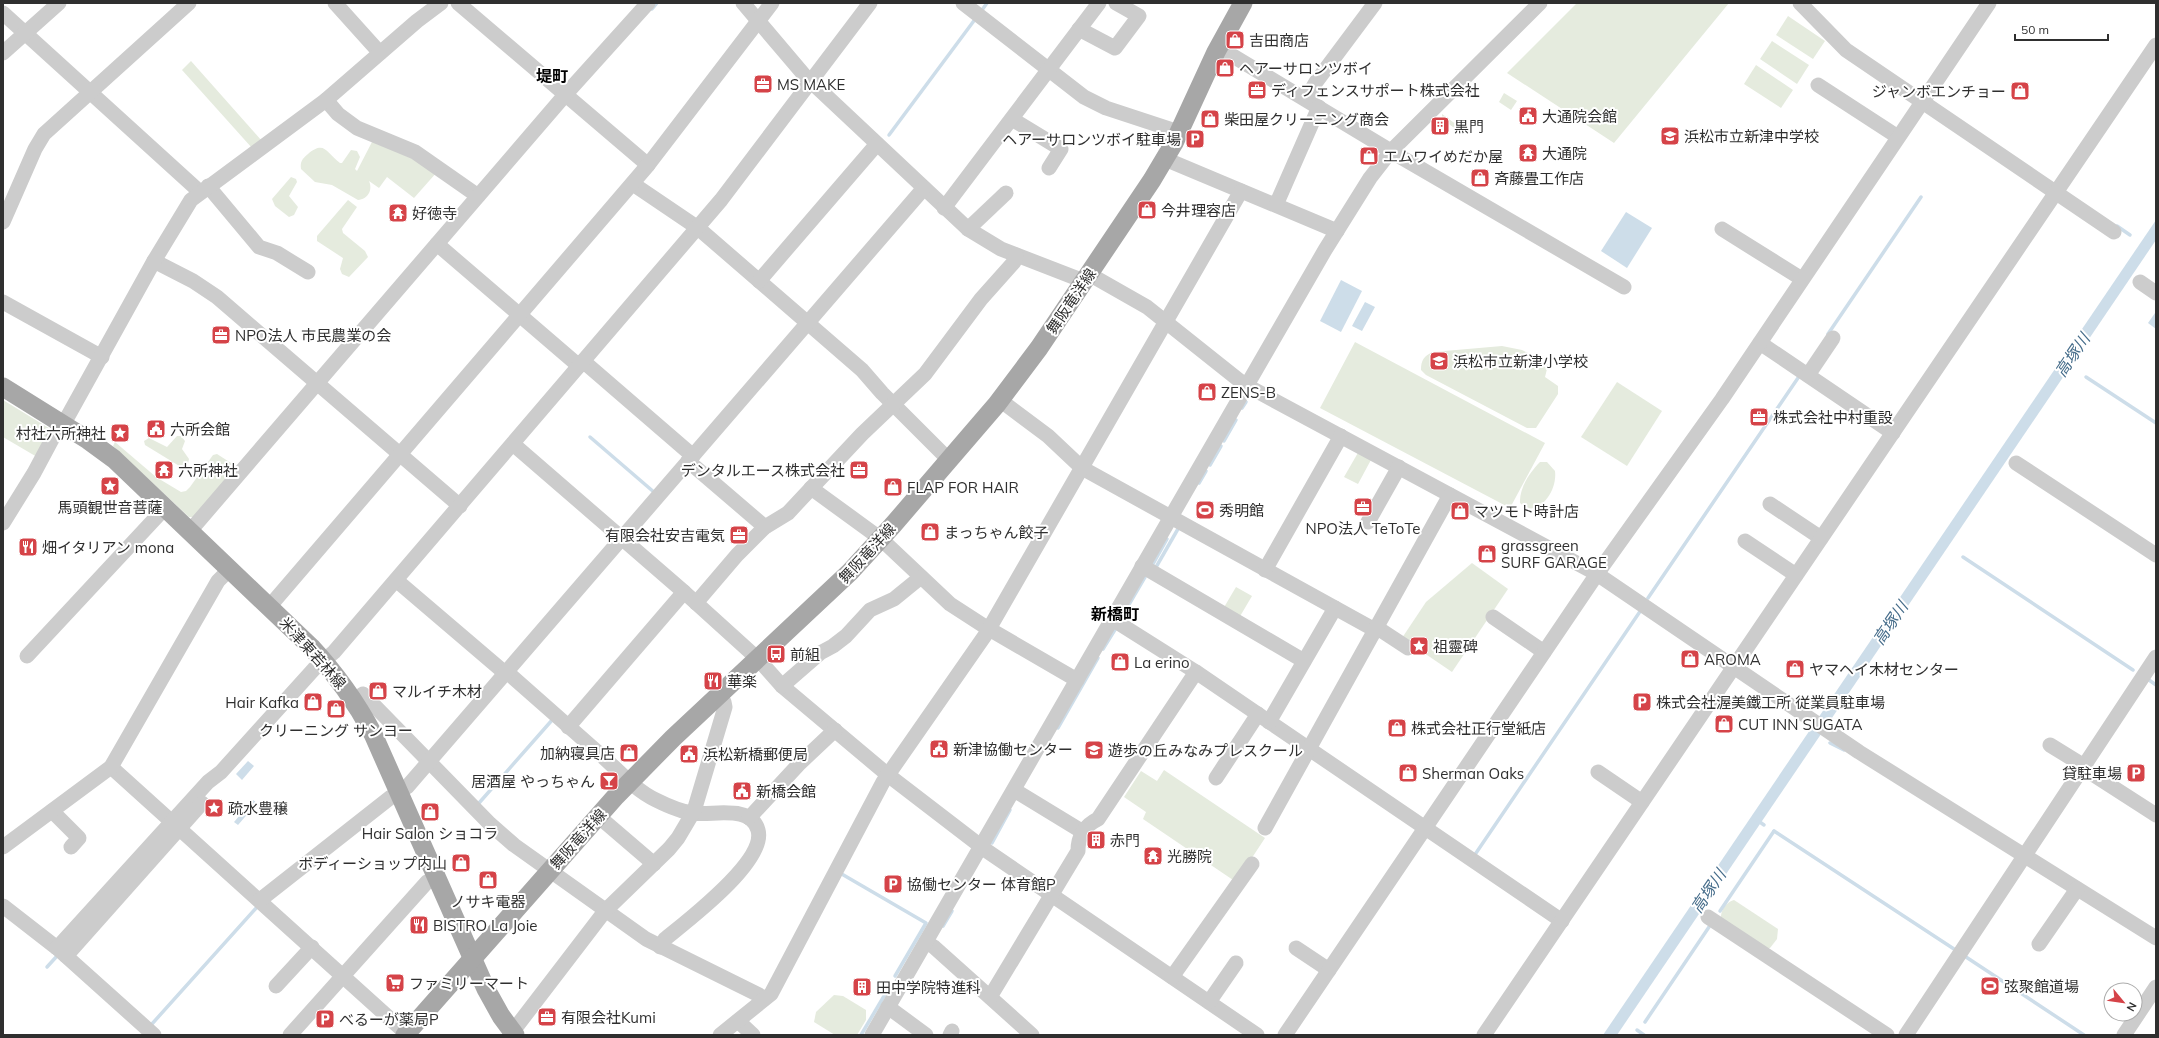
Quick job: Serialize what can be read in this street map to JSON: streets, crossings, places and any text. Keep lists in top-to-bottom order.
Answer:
{
  "streets": {
    "main road": ["舞阪竜洋線", "米津東若林線"]
  },
  "crossings": [
    ["舞阪竜洋線", "米津東若林線"]
  ],
  "districts": ["堤町", "新橋町"],
  "water": ["高塚川"],
  "places": {
    "shop": [
      "吉田商店",
      "ヘアーサロンツボイ",
      "ジャンボエンチョー",
      "柴田屋クリーニング商会",
      "エムワイめだか屋",
      "斉藤畳工作店",
      "今井理容店",
      "ZENS-B",
      "FLAP FOR HAIR",
      "マツモト時計店",
      "まっちゃん餃子",
      "grassgreen SURF GARAGE",
      "AROMA",
      "La erino",
      "ヤマヘイ木材センター",
      "マルイチ木材",
      "Hair Kafka",
      "クリーニング サンヨー",
      "CUT INN SUGATA",
      "株式会社正行堂紙店",
      "加納寝具店",
      "Sherman Oaks",
      "Hair Salon ショコラ",
      "ボディーショップ内山",
      "ノサキ電器"
    ],
    "office": [
      "MS MAKE",
      "ディフェンスサポート株式会社",
      "NPO法人 市民農業の会",
      "株式会社中村重設",
      "デンタルエース株式会社",
      "NPO法人 TeToTe",
      "有限会社安吉電気",
      "有限会社Kumi"
    ],
    "public building": [
      "大通院会館",
      "六所会館",
      "新津協働センター",
      "浜松新橋郵便局",
      "新橋会館"
    ],
    "building": ["黒門", "赤門", "田中学院特進科"],
    "school or university": ["浜松市立新津中学校", "浜松市立新津小学校", "遊歩の丘みなみプレスクール"],
    "parking": [
      "ヘアーサロンツボイ駐車場",
      "株式会社渥美鐵工所 従業員駐車場",
      "貸駐車場",
      "協働センター 体育館P",
      "べるーが薬局P"
    ],
    "temple": [
      "大通院",
      "好徳寺",
      "六所神社",
      "光勝院"
    ],
    "place": [
      "村社六所神社",
      "馬頭観世音菩薩",
      "祖靈碑",
      "疏水豊穣"
    ],
    "sports": ["秀明館", "弦聚館道場"],
    "restaurant": ["畑イタリアン mona", "華楽", "BISTRO La Joie"],
    "bus stop": ["前組"],
    "bar": ["居酒屋 やっちゃん"],
    "supermarket": ["ファミリーマート"]
  },
  "scale_bar": "50 m",
  "north": "bottom right"
}
